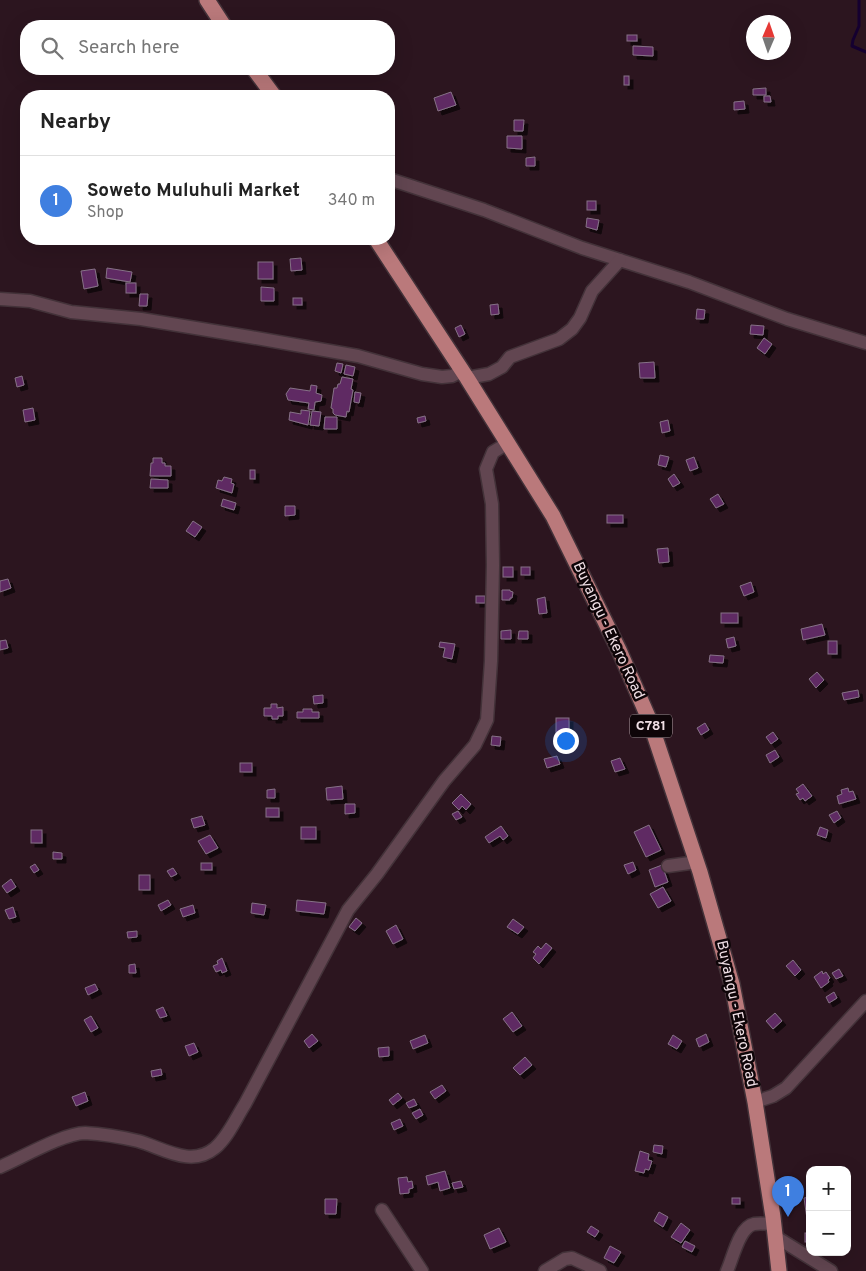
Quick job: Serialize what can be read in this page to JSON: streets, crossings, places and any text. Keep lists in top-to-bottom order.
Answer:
{
  "streets": {
    "main road": ["Buyangu - Ekero Road", "C781"]
  },
  "north": "top",
  "page": {
    "search": "Search here",
    "heading": "Nearby",
    "list": [
      {
        "mark": "1",
        "name": "Soweto Muluhuli Market",
        "note": "Shop",
        "value": "340 m"
      }
    ],
    "map_buttons": ["+", "−"],
    "pins": "1"
  }
}
